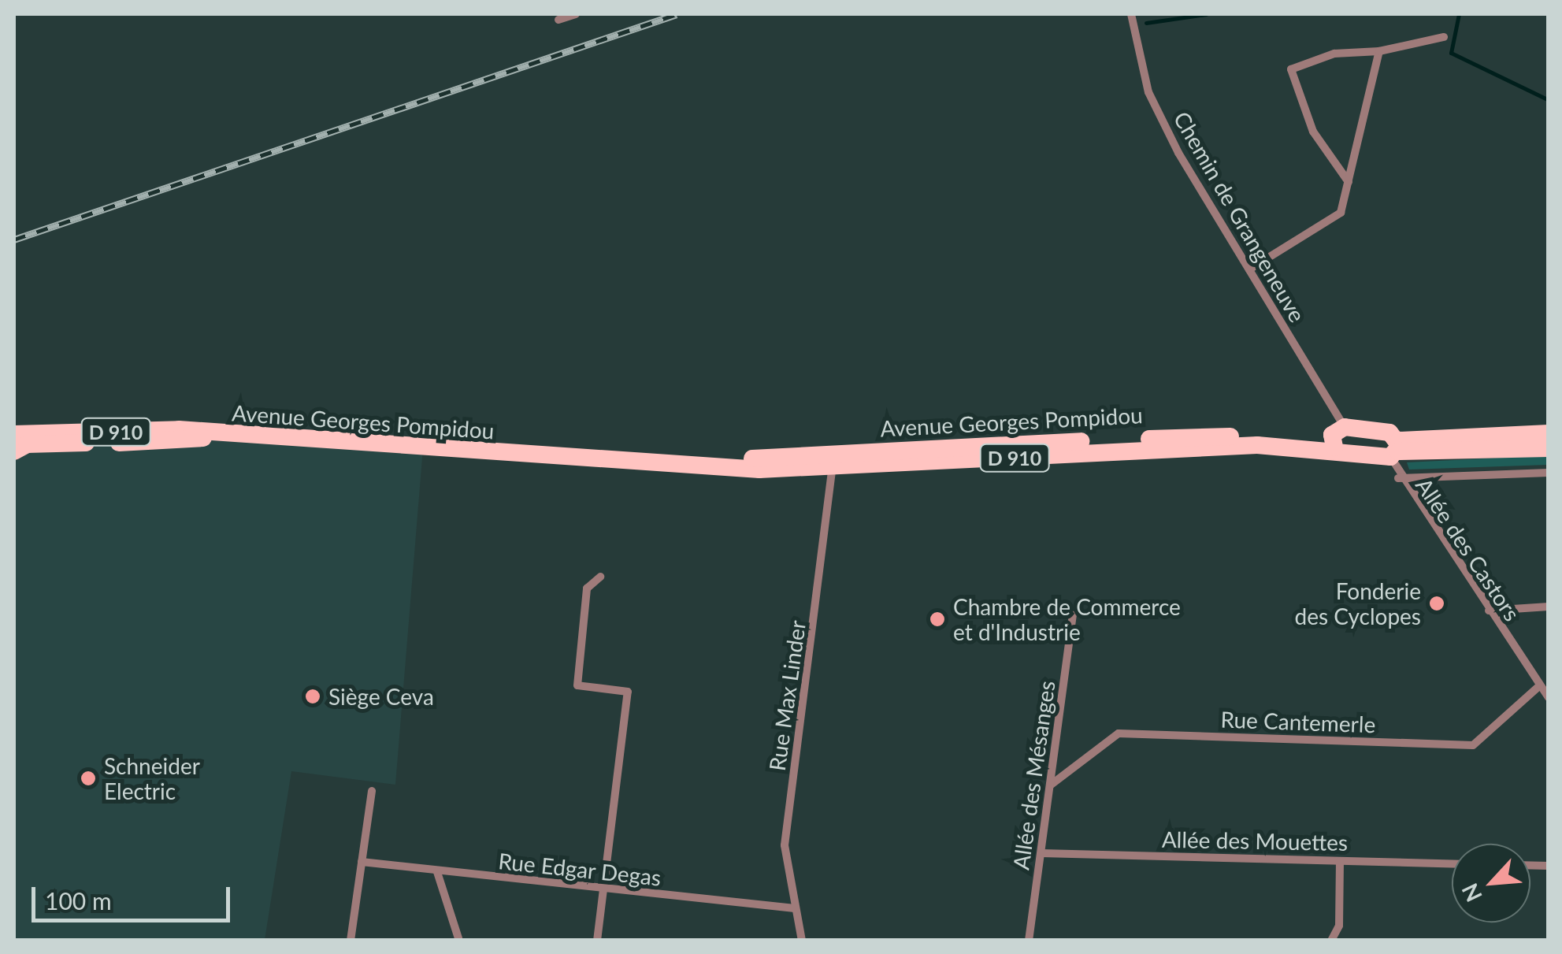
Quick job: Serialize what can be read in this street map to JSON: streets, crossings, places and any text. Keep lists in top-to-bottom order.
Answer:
{
  "streets": {
    "main road": ["Avenue Georges Pompidou", "D 910"],
    "street": [
      "Chemin de Grangeneuve",
      "Allée des Castors",
      "Rue Max Linder",
      "Rue Cantemerle",
      "Allée des Mésanges",
      "Allée des Mouettes",
      "Rue Edgar Degas"
    ]
  },
  "crossings": [
    ["Chemin de Grangeneuve", "Avenue Georges Pompidou"],
    ["Avenue Georges Pompidou", "Allée des Castors"],
    ["Avenue Georges Pompidou", "Rue Max Linder"],
    ["Allée des Castors", "Rue Cantemerle"],
    ["Rue Max Linder", "Rue Edgar Degas"],
    ["Rue Cantemerle", "Allée des Mésanges"],
    ["Allée des Mésanges", "Allée des Mouettes"]
  ],
  "places": [
    "Fonderie des Cyclopes",
    "Chambre de Commerce et d'Industrie",
    "Siège Ceva",
    "Schneider Electric"
  ],
  "scale_bar": "100 m",
  "north": "bottom left"
}
